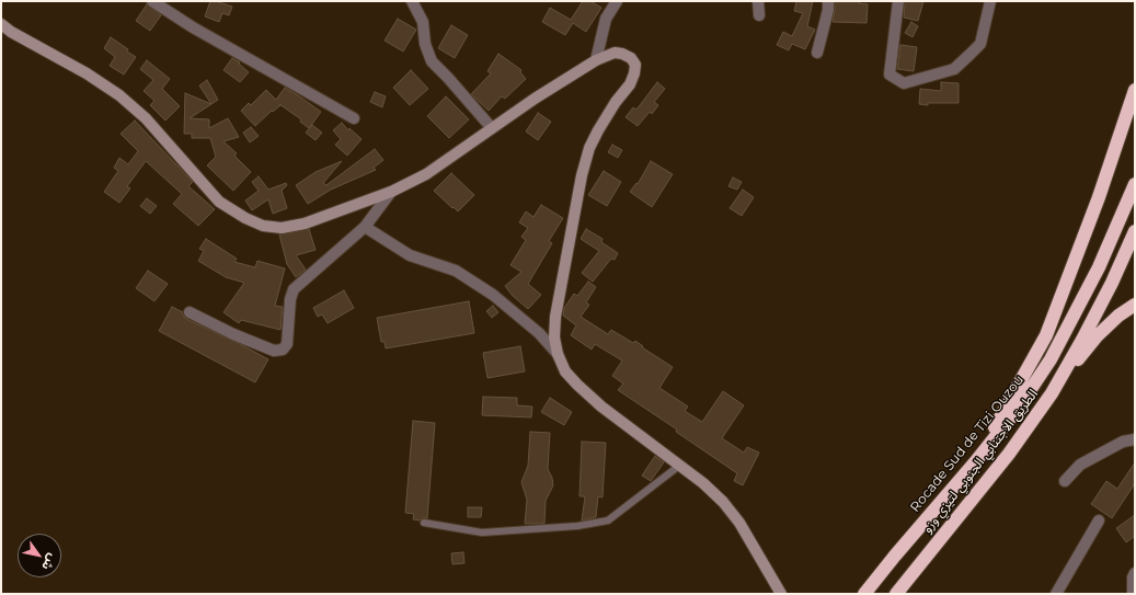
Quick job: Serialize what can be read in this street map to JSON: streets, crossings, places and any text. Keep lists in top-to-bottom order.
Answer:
{
  "streets": {
    "highway": ["Rocade Sud de Tizi Ouzou", "الطريق الاجتنابي الجنوبي لتيزي وزو"]
  },
  "north": "bottom right"
}
